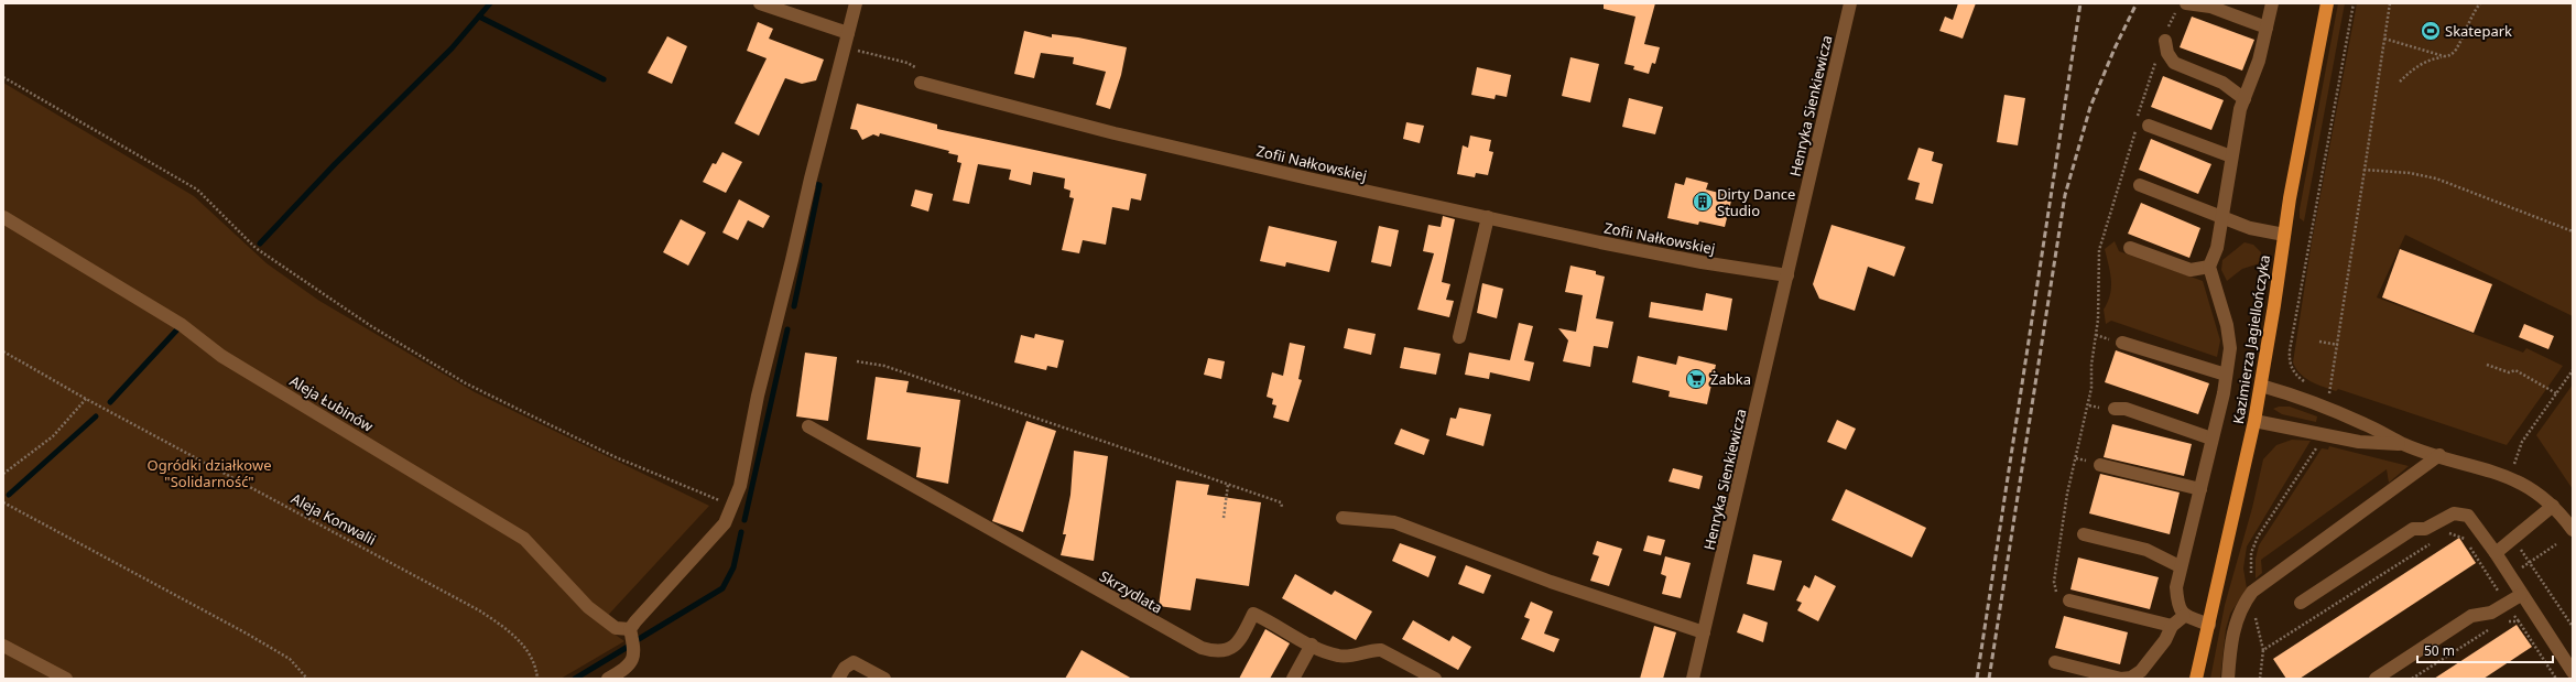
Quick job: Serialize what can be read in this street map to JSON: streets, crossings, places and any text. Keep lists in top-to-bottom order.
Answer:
{
  "streets": {
    "main road": ["Kazimierza Jagiellończyka"],
    "street": [
      "Henryka Sienkiewicza",
      "Zofii Nałkowskiej",
      "Aleja Łubinów",
      "Skrzydlata"
    ],
    "path": ["Aleja Konwalii"]
  },
  "crossings": [
    ["Henryka Sienkiewicza", "Zofii Nałkowskiej"]
  ],
  "parks": ["Ogródki działkowe \"Solidarność\""],
  "places": {
    "sports": ["Skatepark"],
    "building": ["Dirty Dance Studio"],
    "supermarket": ["Żabka"]
  },
  "scale_bar": "50 m"
}
